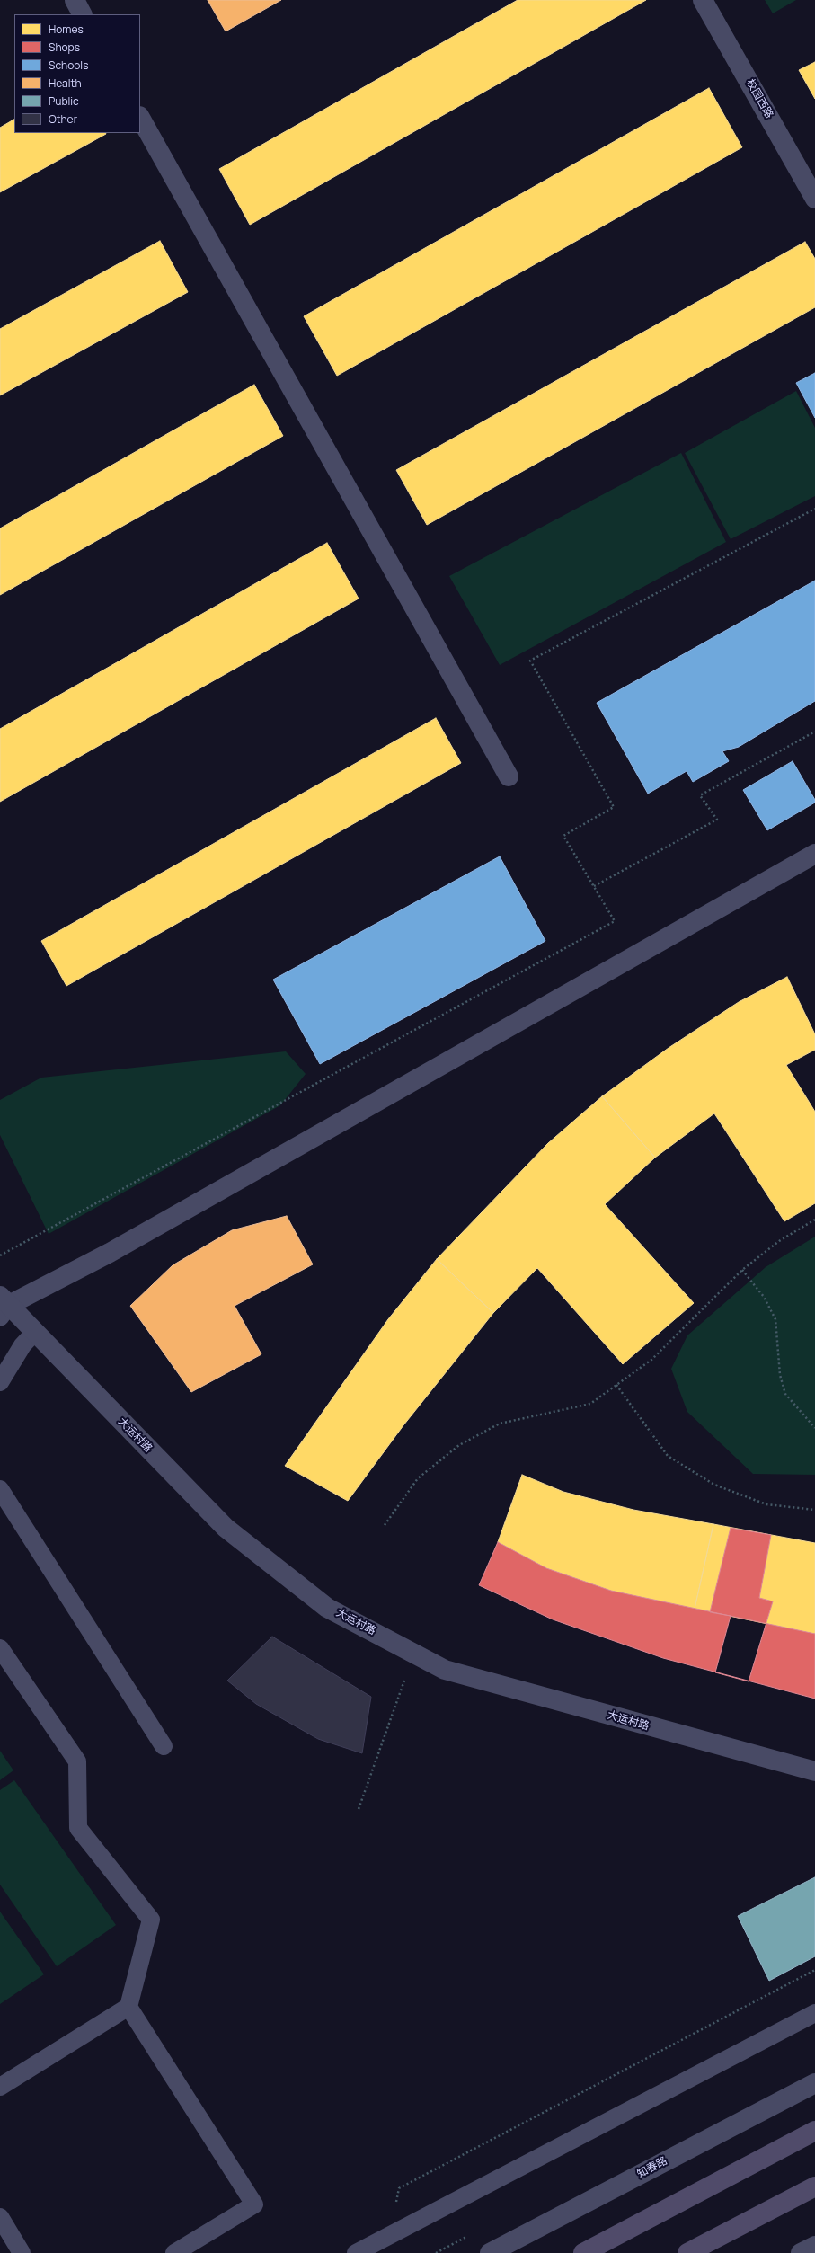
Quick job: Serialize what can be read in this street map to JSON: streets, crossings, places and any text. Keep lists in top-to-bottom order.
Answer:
{
  "streets": {
    "street": ["校园西路", "大运村路", "知春路"]
  },
  "legend": [
    "Homes",
    "Shops",
    "Schools",
    "Health",
    "Public",
    "Other"
  ]
}
